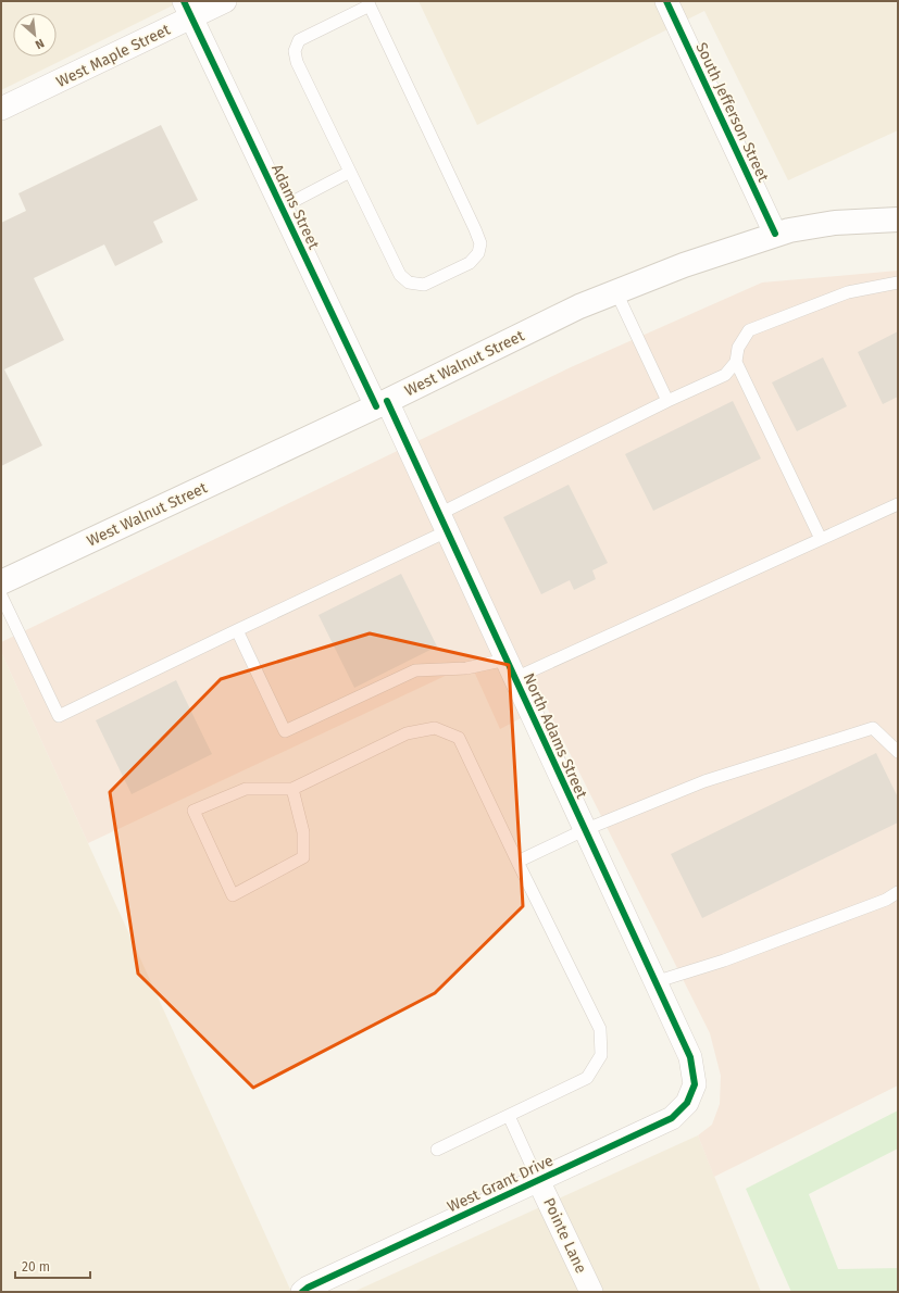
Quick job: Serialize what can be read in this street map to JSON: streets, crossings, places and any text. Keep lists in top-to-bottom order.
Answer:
{
  "streets": {
    "main road": ["West Walnut Street"],
    "street": [
      "West Maple Street",
      "South Jefferson Street",
      "Adams Street",
      "North Adams Street",
      "West Grant Drive",
      "Pointe Lane"
    ]
  },
  "crossings": [
    ["West Maple Street", "Adams Street"],
    ["South Jefferson Street", "West Walnut Street"],
    ["Adams Street", "West Walnut Street"],
    ["Adams Street", "North Adams Street"],
    ["West Walnut Street", "North Adams Street"],
    ["North Adams Street", "West Grant Drive"],
    ["West Grant Drive", "Pointe Lane"]
  ],
  "scale_bar": "20 m",
  "north": "bottom right"
}
